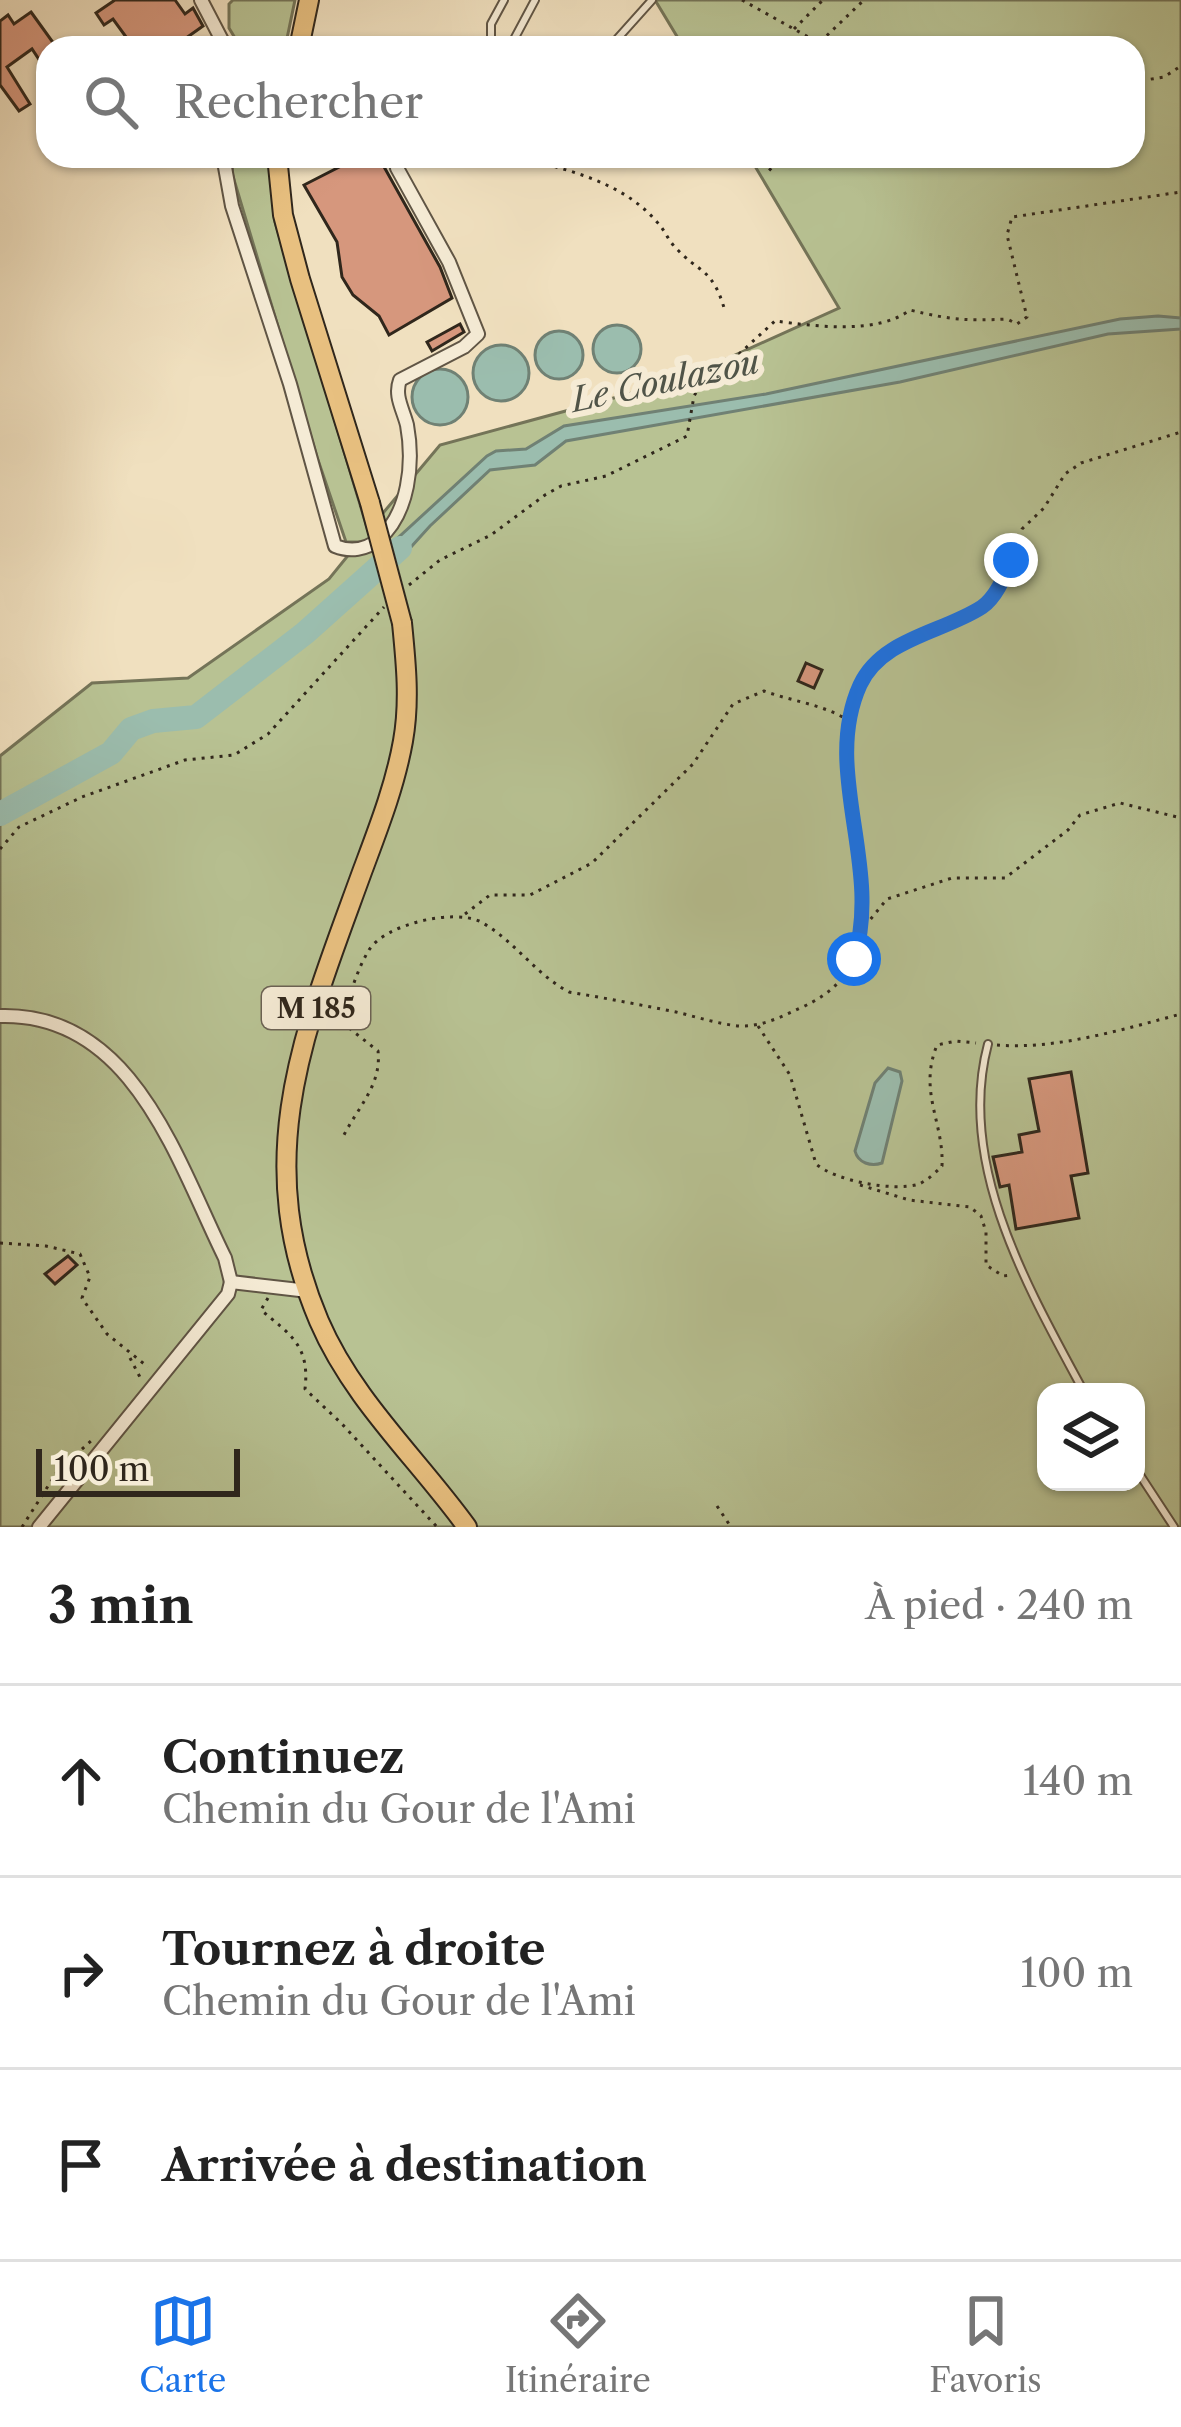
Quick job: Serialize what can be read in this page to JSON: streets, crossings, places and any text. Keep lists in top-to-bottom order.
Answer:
{
  "streets": {
    "main road": ["M 185"]
  },
  "water": ["Le Coulazou"],
  "scale_bar": "100 m",
  "page": {
    "search": "Rechercher",
    "scale": "100 m",
    "heading": ["3 min", "À pied · 240 m"],
    "list": [
      ["Continuez", "Chemin du Gour de l'Ami", "140 m"],
      ["Tournez à droite", "Chemin du Gour de l'Ami", "100 m"],
      "Arrivée à destination"
    ],
    "nav": ["Carte", "Itinéraire", "Favoris"]
  }
}
